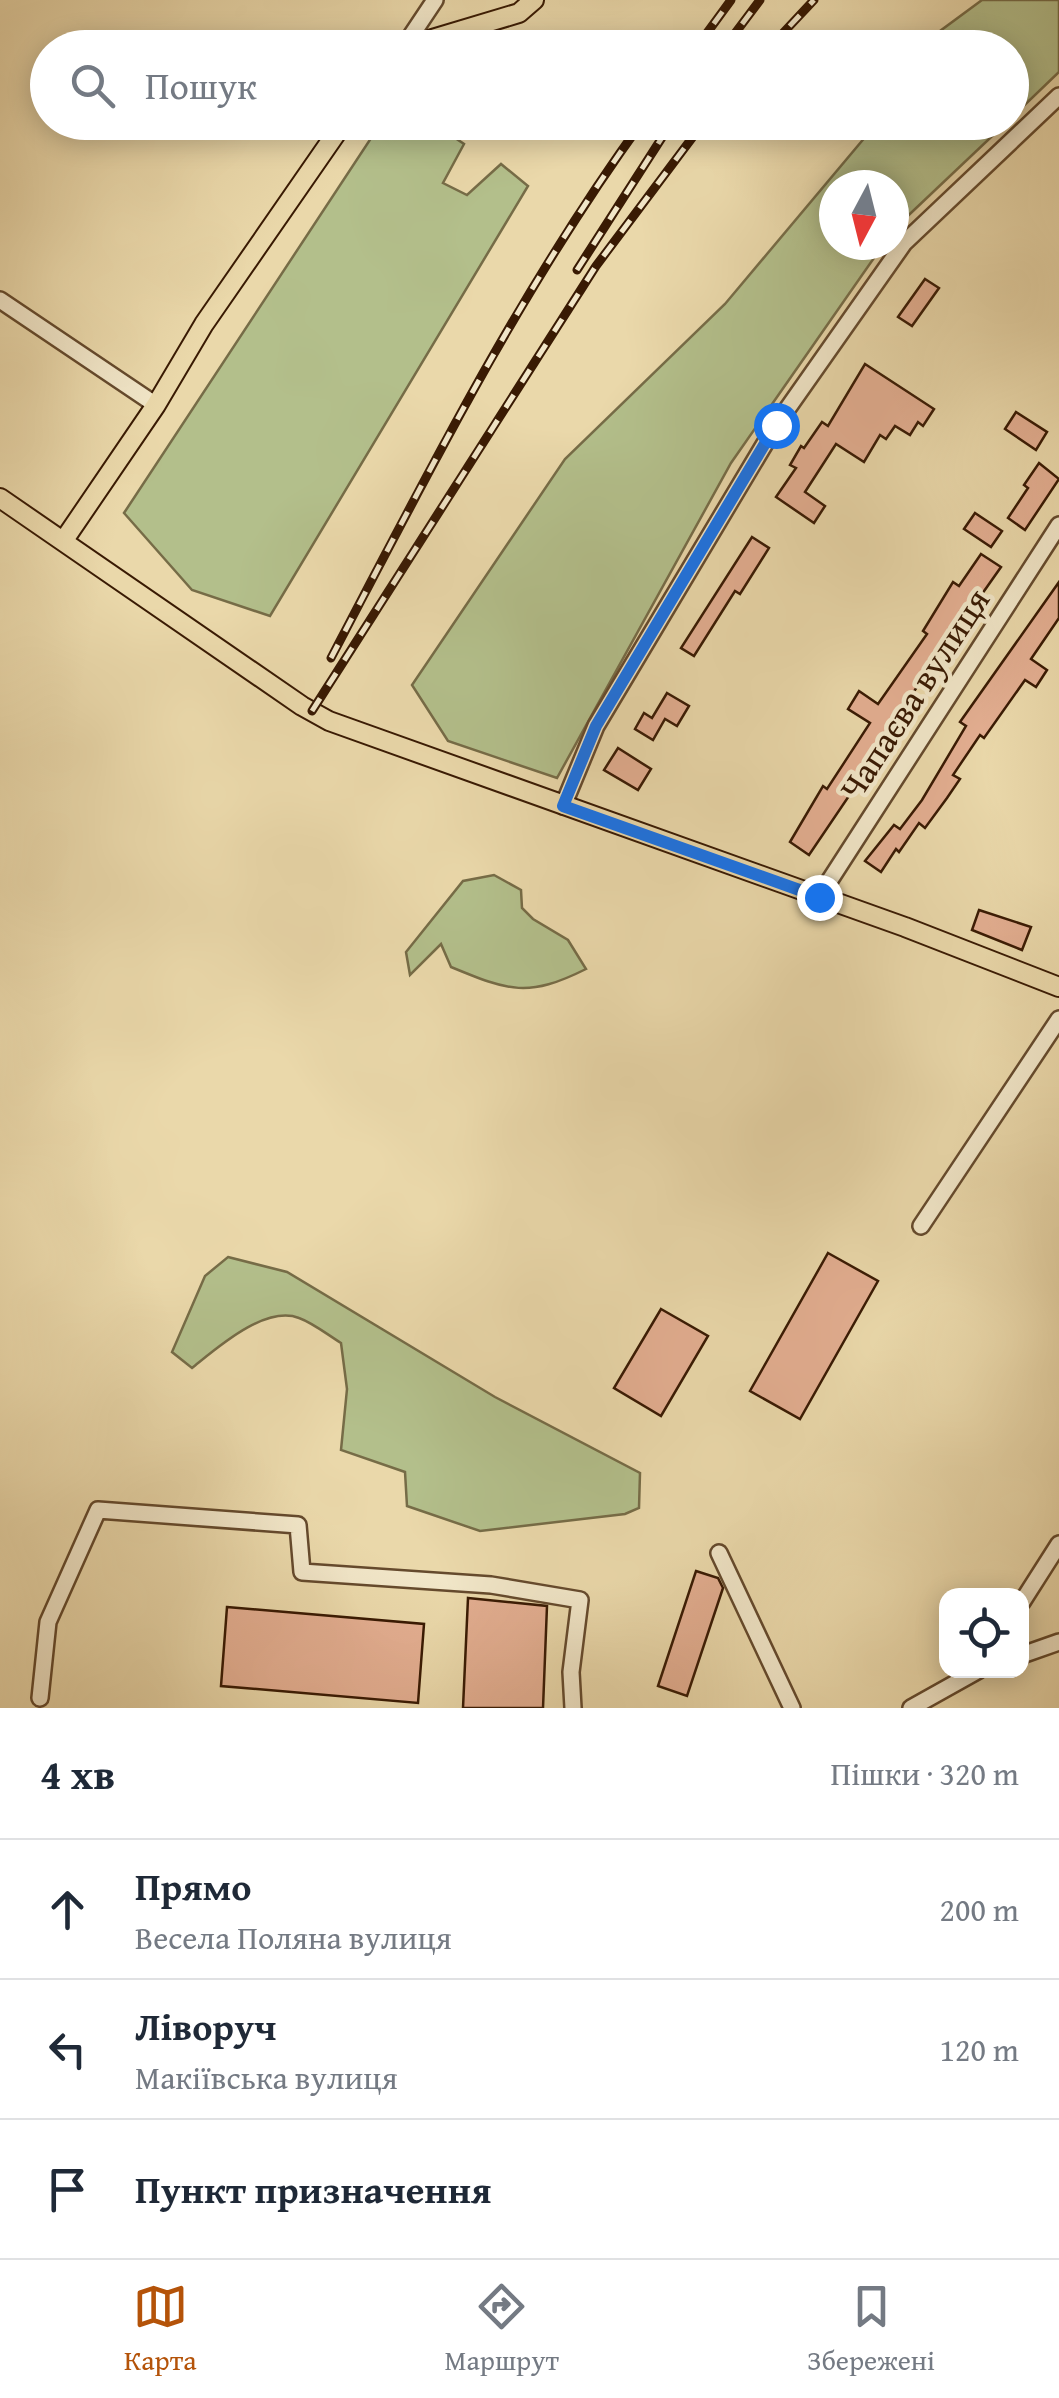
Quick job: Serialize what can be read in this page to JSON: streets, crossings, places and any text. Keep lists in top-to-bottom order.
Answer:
{
  "streets": {
    "street": ["Чапаєва вулиця"]
  },
  "north": "bottom",
  "page": {
    "search": "Пошук",
    "heading": ["4 хв", "Пішки · 320 m"],
    "list": [
      ["Прямо", "Весела Поляна вулиця", "200 m"],
      ["Ліворуч", "Макіївська вулиця", "120 m"],
      "Пункт призначення"
    ],
    "nav": ["Карта", "Маршрут", "Збережені"]
  }
}
